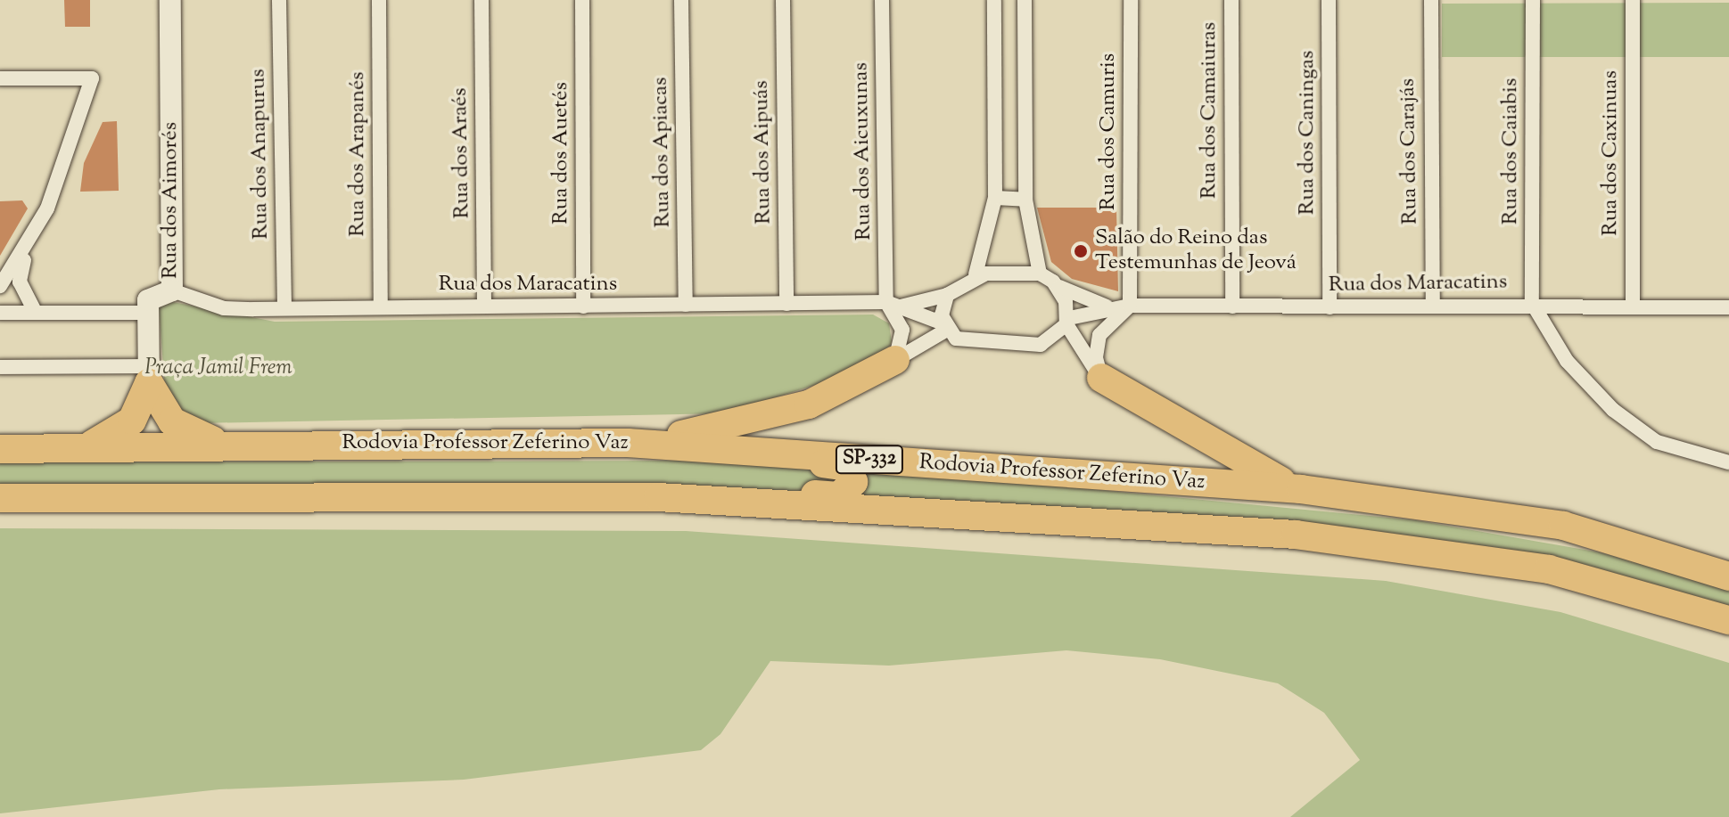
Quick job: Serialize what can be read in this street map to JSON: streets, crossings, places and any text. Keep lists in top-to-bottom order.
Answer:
{
  "streets": {
    "highway": ["Rodovia Professor Zeferino Vaz", "SP-332"],
    "street": [
      "Rua dos Camaiuras",
      "Rua dos Camuris",
      "Rua dos Caningas",
      "Rua dos Aicuxunas",
      "Rua dos Carajás",
      "Rua dos Caiabis",
      "Rua dos Apiacas",
      "Rua dos Aipuás",
      "Rua dos Araés",
      "Rua dos Auetés",
      "Rua dos Caxinuas",
      "Rua dos Anapurus",
      "Rua dos Arapanés",
      "Rua dos Aimorés",
      "Rua dos Maracatins"
    ]
  },
  "crossings": [
    ["Rua dos Camaiuras", "Rua dos Maracatins"],
    ["Rua dos Camuris", "Rua dos Maracatins"],
    ["Rua dos Caningas", "Rua dos Maracatins"],
    ["Rua dos Aicuxunas", "Rua dos Maracatins"],
    ["Rua dos Carajás", "Rua dos Maracatins"],
    ["Rua dos Caiabis", "Rua dos Maracatins"],
    ["Rua dos Apiacas", "Rua dos Maracatins"],
    ["Rua dos Aipuás", "Rua dos Maracatins"],
    ["Rua dos Araés", "Rua dos Maracatins"],
    ["Rua dos Auetés", "Rua dos Maracatins"],
    ["Rua dos Caxinuas", "Rua dos Maracatins"],
    ["Rua dos Anapurus", "Rua dos Maracatins"],
    ["Rua dos Arapanés", "Rua dos Maracatins"],
    ["Rua dos Aimorés", "Rua dos Maracatins"]
  ],
  "parks": ["Praça Jamil Frem"],
  "places": ["Salão do Reino das Testemunhas de Jeová"]
}
